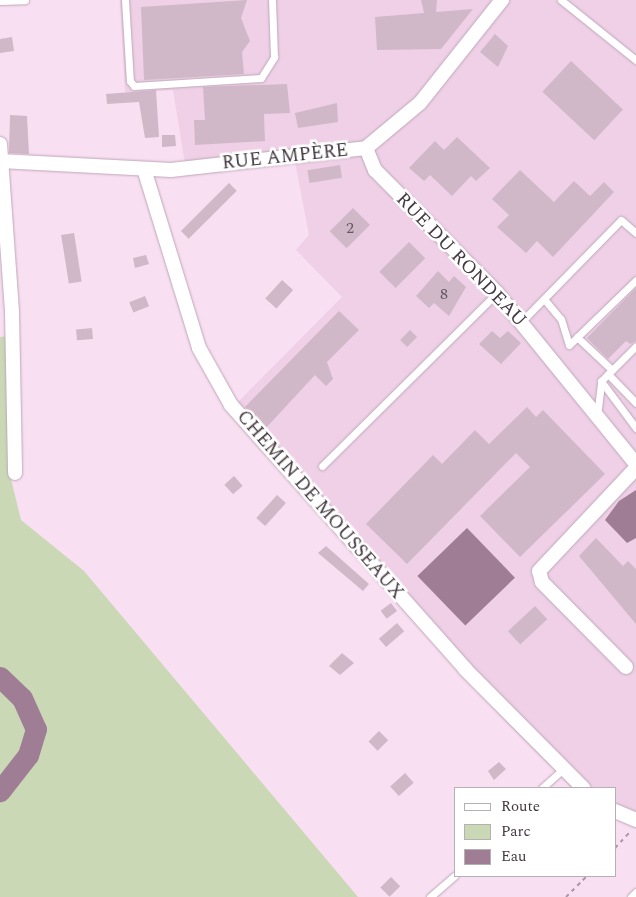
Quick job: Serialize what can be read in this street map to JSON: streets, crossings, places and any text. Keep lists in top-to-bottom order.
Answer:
{
  "streets": {
    "street": ["RUE AMPÈRE", "RUE DU RONDEAU", "CHEMIN DE MOUSSEAUX"]
  },
  "crossings": [
    ["RUE AMPÈRE", "RUE DU RONDEAU"],
    ["RUE AMPÈRE", "CHEMIN DE MOUSSEAUX"]
  ],
  "house_numbers": ["2", "8"],
  "legend": ["Route", "Parc", "Eau"]
}
